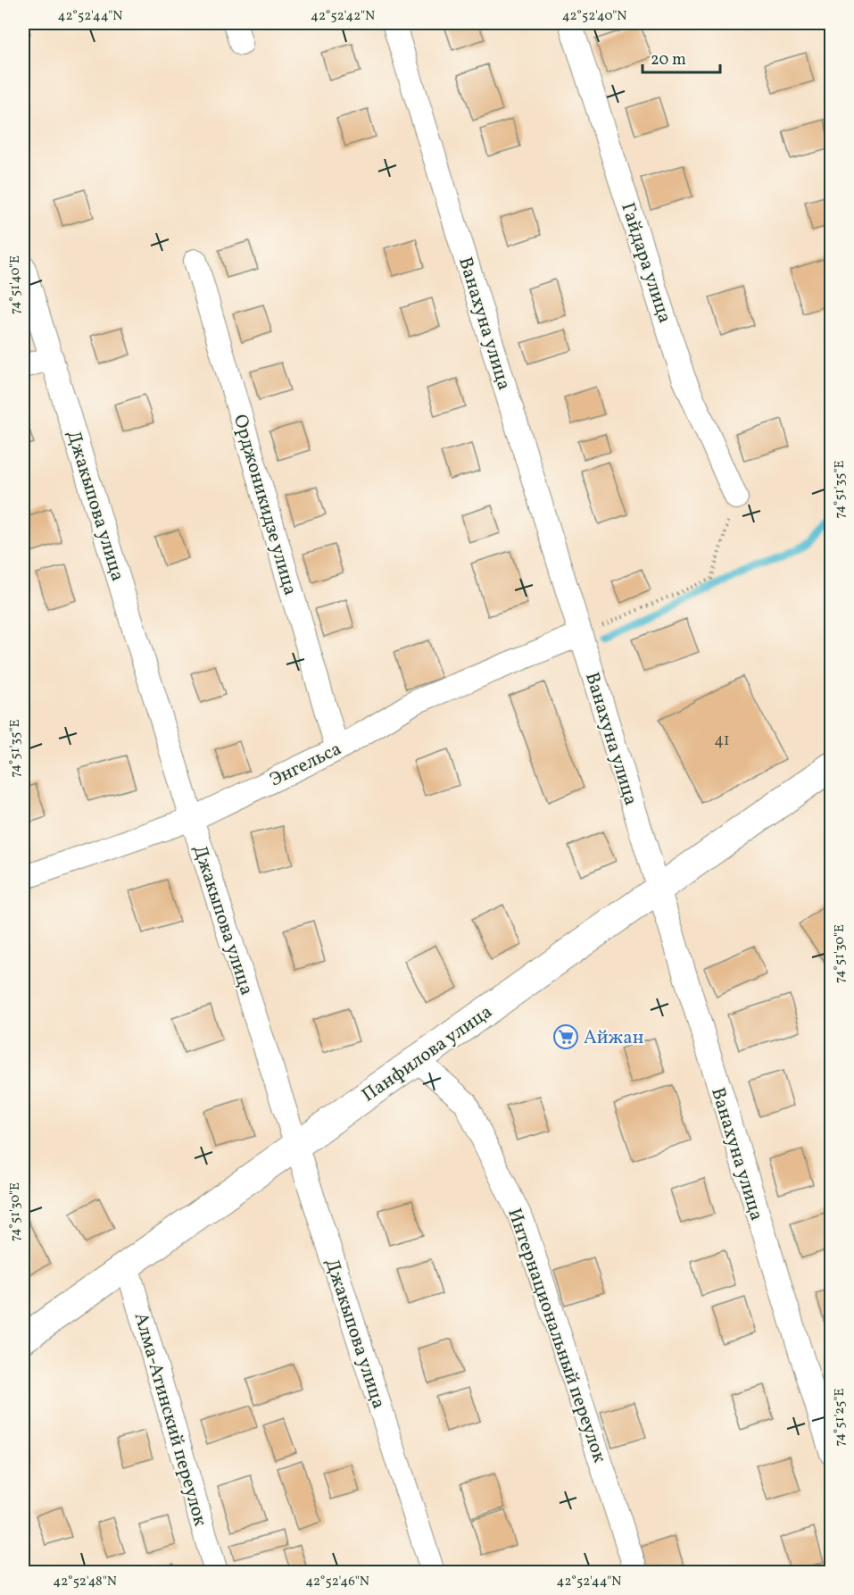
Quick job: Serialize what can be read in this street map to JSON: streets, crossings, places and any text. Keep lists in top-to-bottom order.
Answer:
{
  "streets": {
    "street": [
      "Гайдара улица",
      "Ванахуна улица",
      "Орджоникидзе улица",
      "Джакыпова улица",
      "Энгельса",
      "Панфилова улица",
      "Интернациональный переулок",
      "Алма-Атинский переулок"
    ]
  },
  "crossings": [
    ["Ванахуна улица", "Энгельса"],
    ["Ванахуна улица", "Панфилова улица"],
    ["Орджоникидзе улица", "Энгельса"],
    ["Джакыпова улица", "Энгельса"],
    ["Джакыпова улица", "Панфилова улица"],
    ["Панфилова улица", "Интернациональный переулок"],
    ["Панфилова улица", "Алма-Атинский переулок"]
  ],
  "places": {
    "supermarket": ["Айжан"]
  },
  "house_numbers": ["41"],
  "scale_bar": "20 m",
  "coordinates": [
    "42°52'44\"N",
    "42°52'42\"N",
    "42°52'40\"N",
    "74°51'40\"E",
    "74°51'35\"E",
    "74°51'30\"E",
    "74°51'25\"E",
    "42°52'48\"N",
    "42°52'46\"N"
  ]
}
